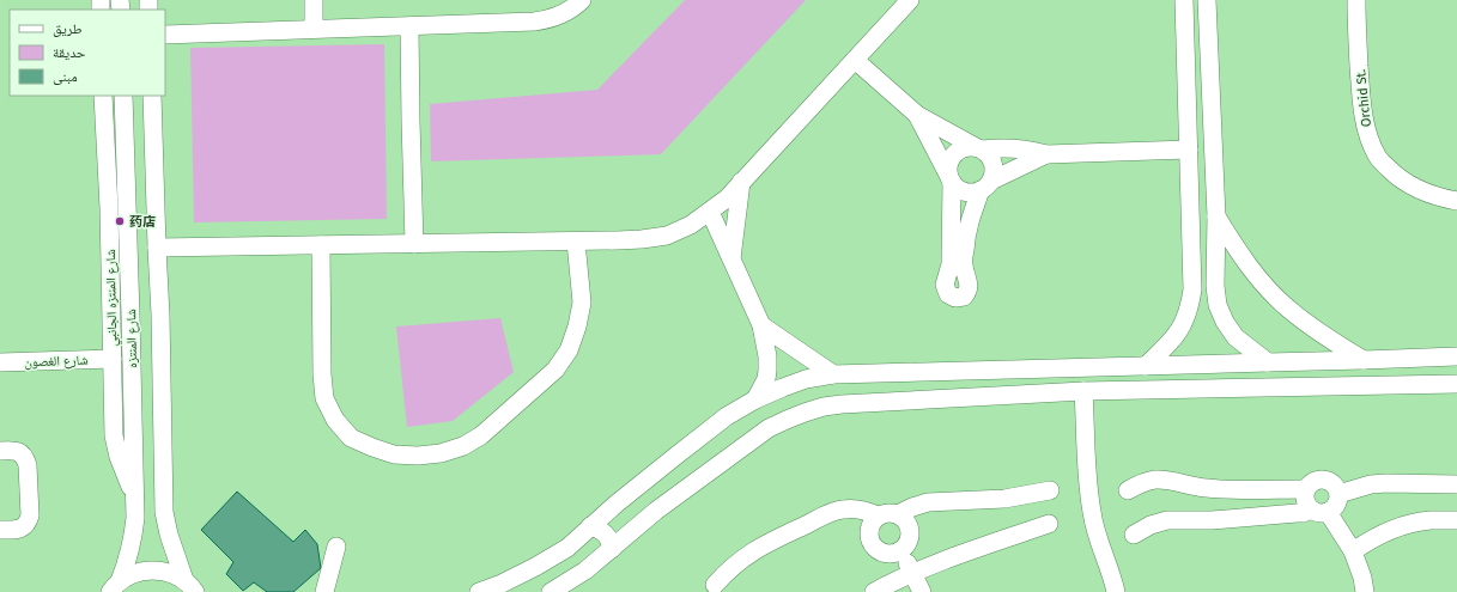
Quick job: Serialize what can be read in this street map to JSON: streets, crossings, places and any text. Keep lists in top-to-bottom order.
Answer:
{
  "streets": {
    "street": [
      "Orchid St.",
      "شارع المنتزه الجانبي",
      "شارع المنتزه",
      "شارع الغصون"
    ]
  },
  "crossings": [
    ["شارع المنتزه الجانبي", "شارع المنتزه"],
    ["شارع المنتزه الجانبي", "شارع الغصون"]
  ],
  "places": ["药店"],
  "legend": ["طريق", "حديقة", "مبنى"]
}
